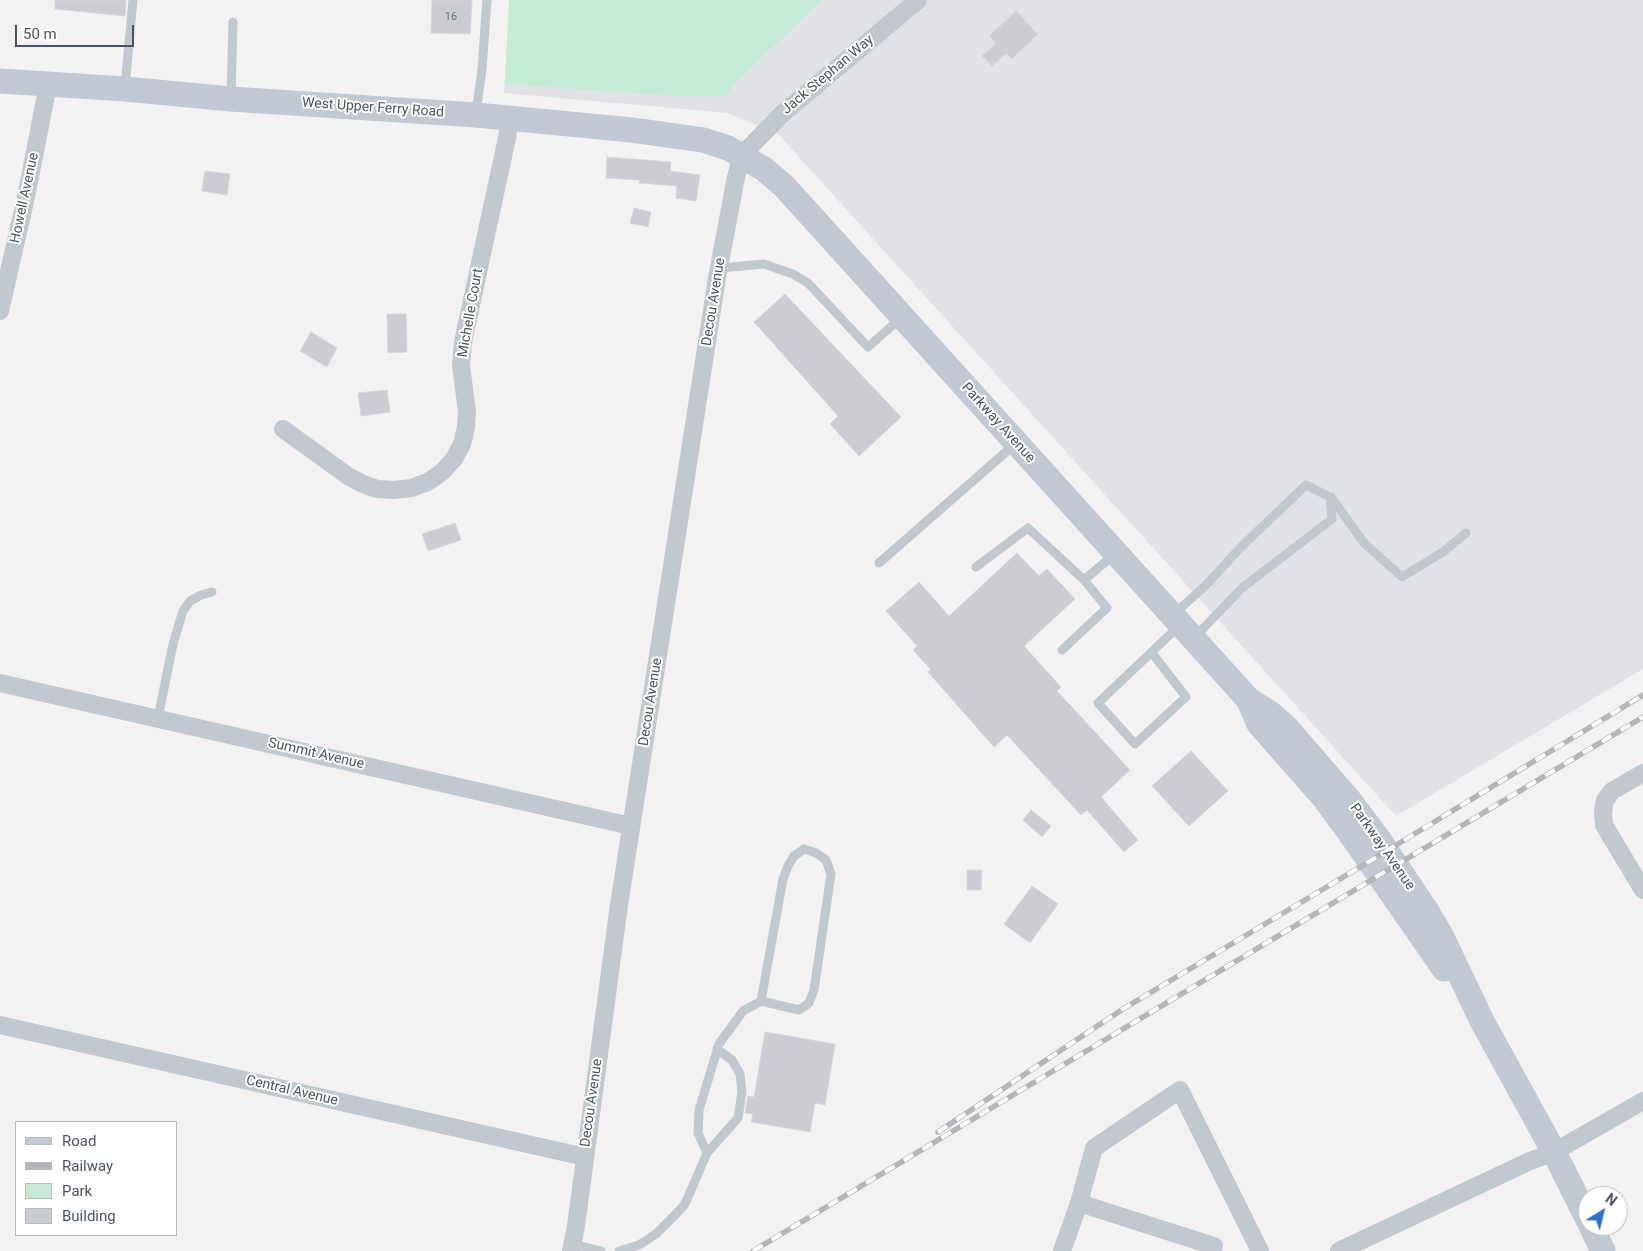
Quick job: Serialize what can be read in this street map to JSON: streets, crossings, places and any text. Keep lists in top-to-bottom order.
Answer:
{
  "streets": {
    "main road": ["West Upper Ferry Road", "Parkway Avenue"],
    "street": [
      "Jack Stephan Way",
      "Howell Avenue",
      "Decou Avenue",
      "Michelle Court",
      "Summit Avenue",
      "Central Avenue"
    ]
  },
  "crossings": [
    ["Jack Stephan Way", "West Upper Ferry Road"],
    ["Jack Stephan Way", "Decou Avenue"],
    ["Jack Stephan Way", "Parkway Avenue"],
    ["West Upper Ferry Road", "Howell Avenue"],
    ["West Upper Ferry Road", "Decou Avenue"],
    ["West Upper Ferry Road", "Michelle Court"],
    ["West Upper Ferry Road", "Parkway Avenue"],
    ["Decou Avenue", "Parkway Avenue"],
    ["Decou Avenue", "Summit Avenue"],
    ["Decou Avenue", "Central Avenue"]
  ],
  "house_numbers": ["16"],
  "legend": [
    "Road",
    "Railway",
    "Park",
    "Building"
  ],
  "scale_bar": "50 m",
  "north": "top right"
}
